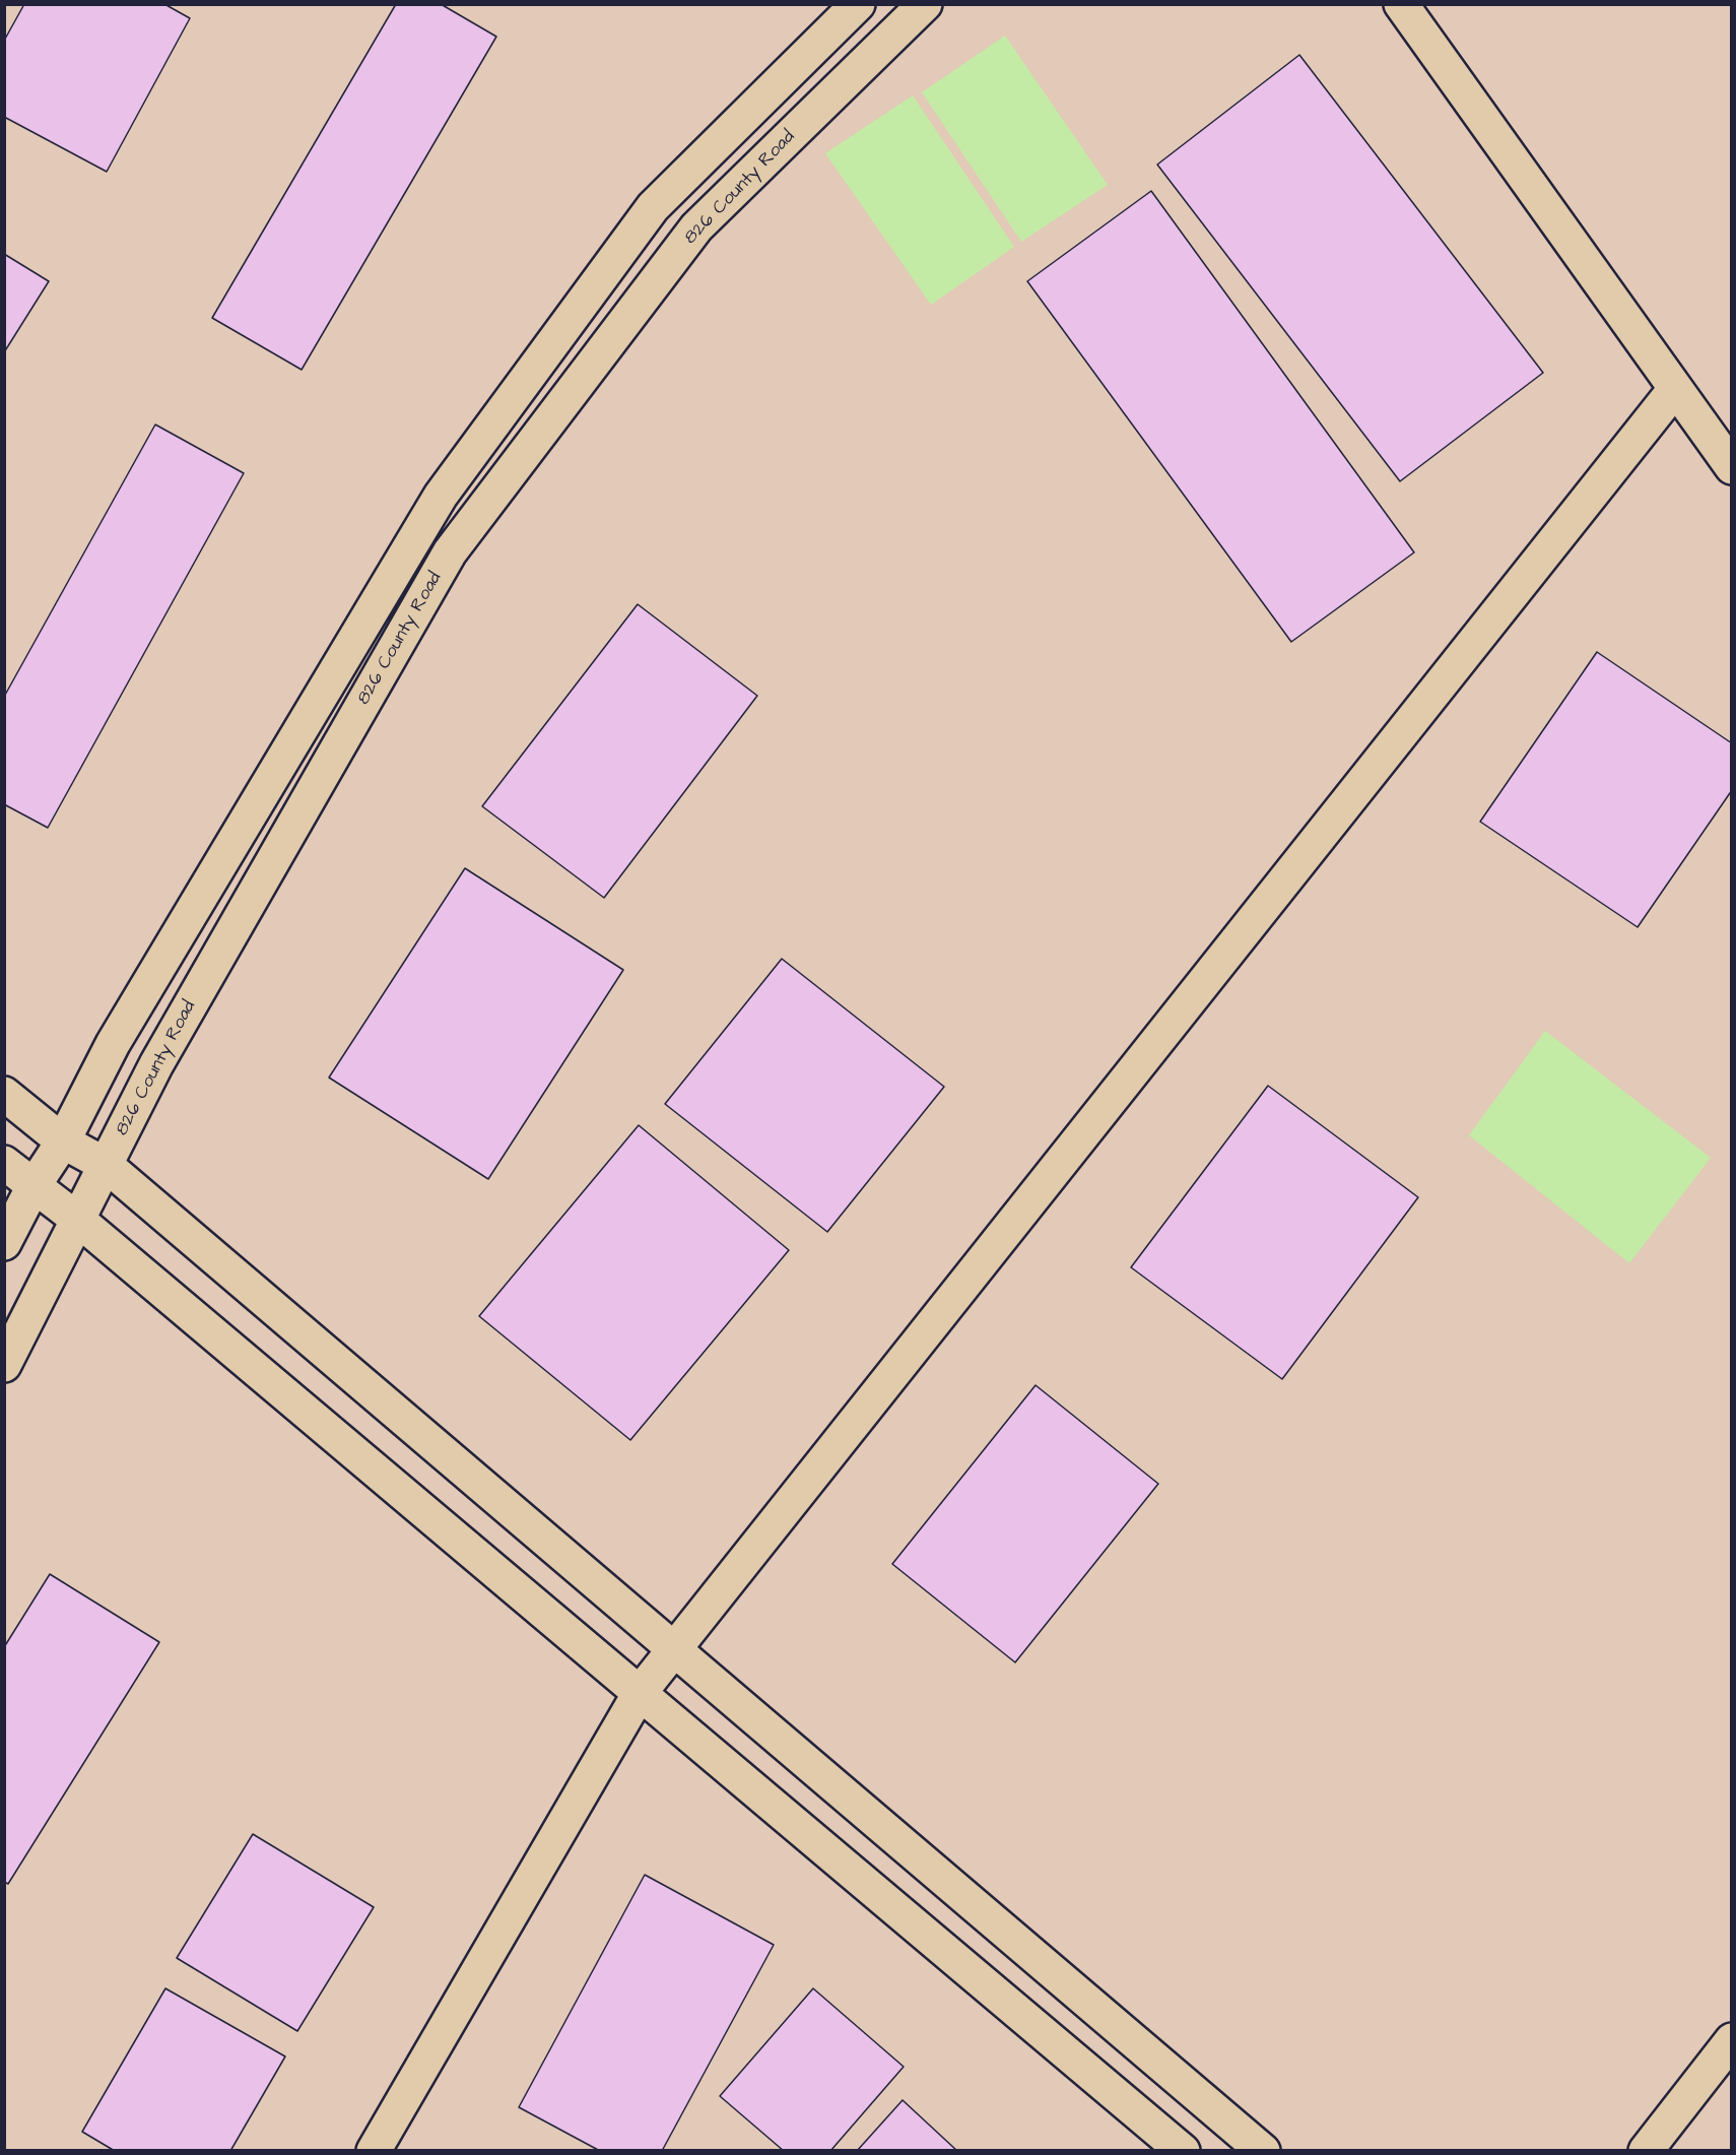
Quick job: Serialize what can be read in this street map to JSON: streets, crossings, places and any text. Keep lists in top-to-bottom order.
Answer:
{
  "streets": {
    "street": ["826 County Road"]
  }
}
